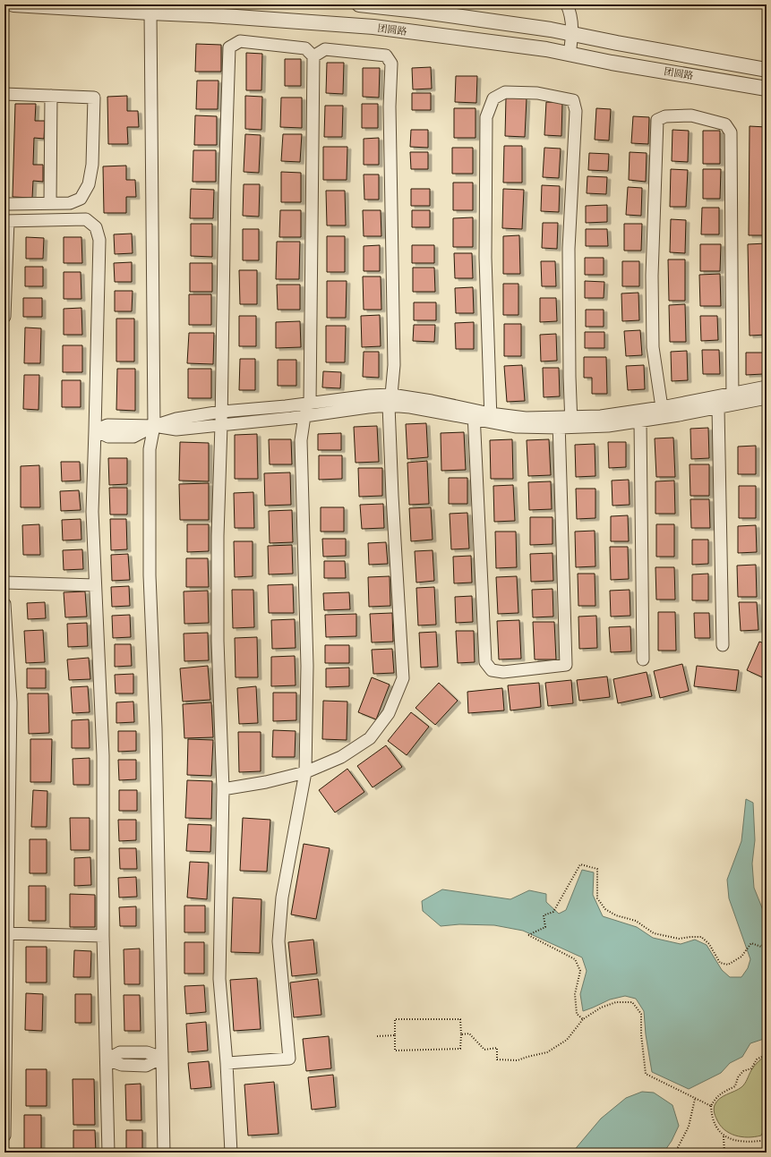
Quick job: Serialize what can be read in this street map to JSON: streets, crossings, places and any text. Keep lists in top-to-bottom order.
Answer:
{
  "streets": {
    "street": ["团圆路"]
  }
}
